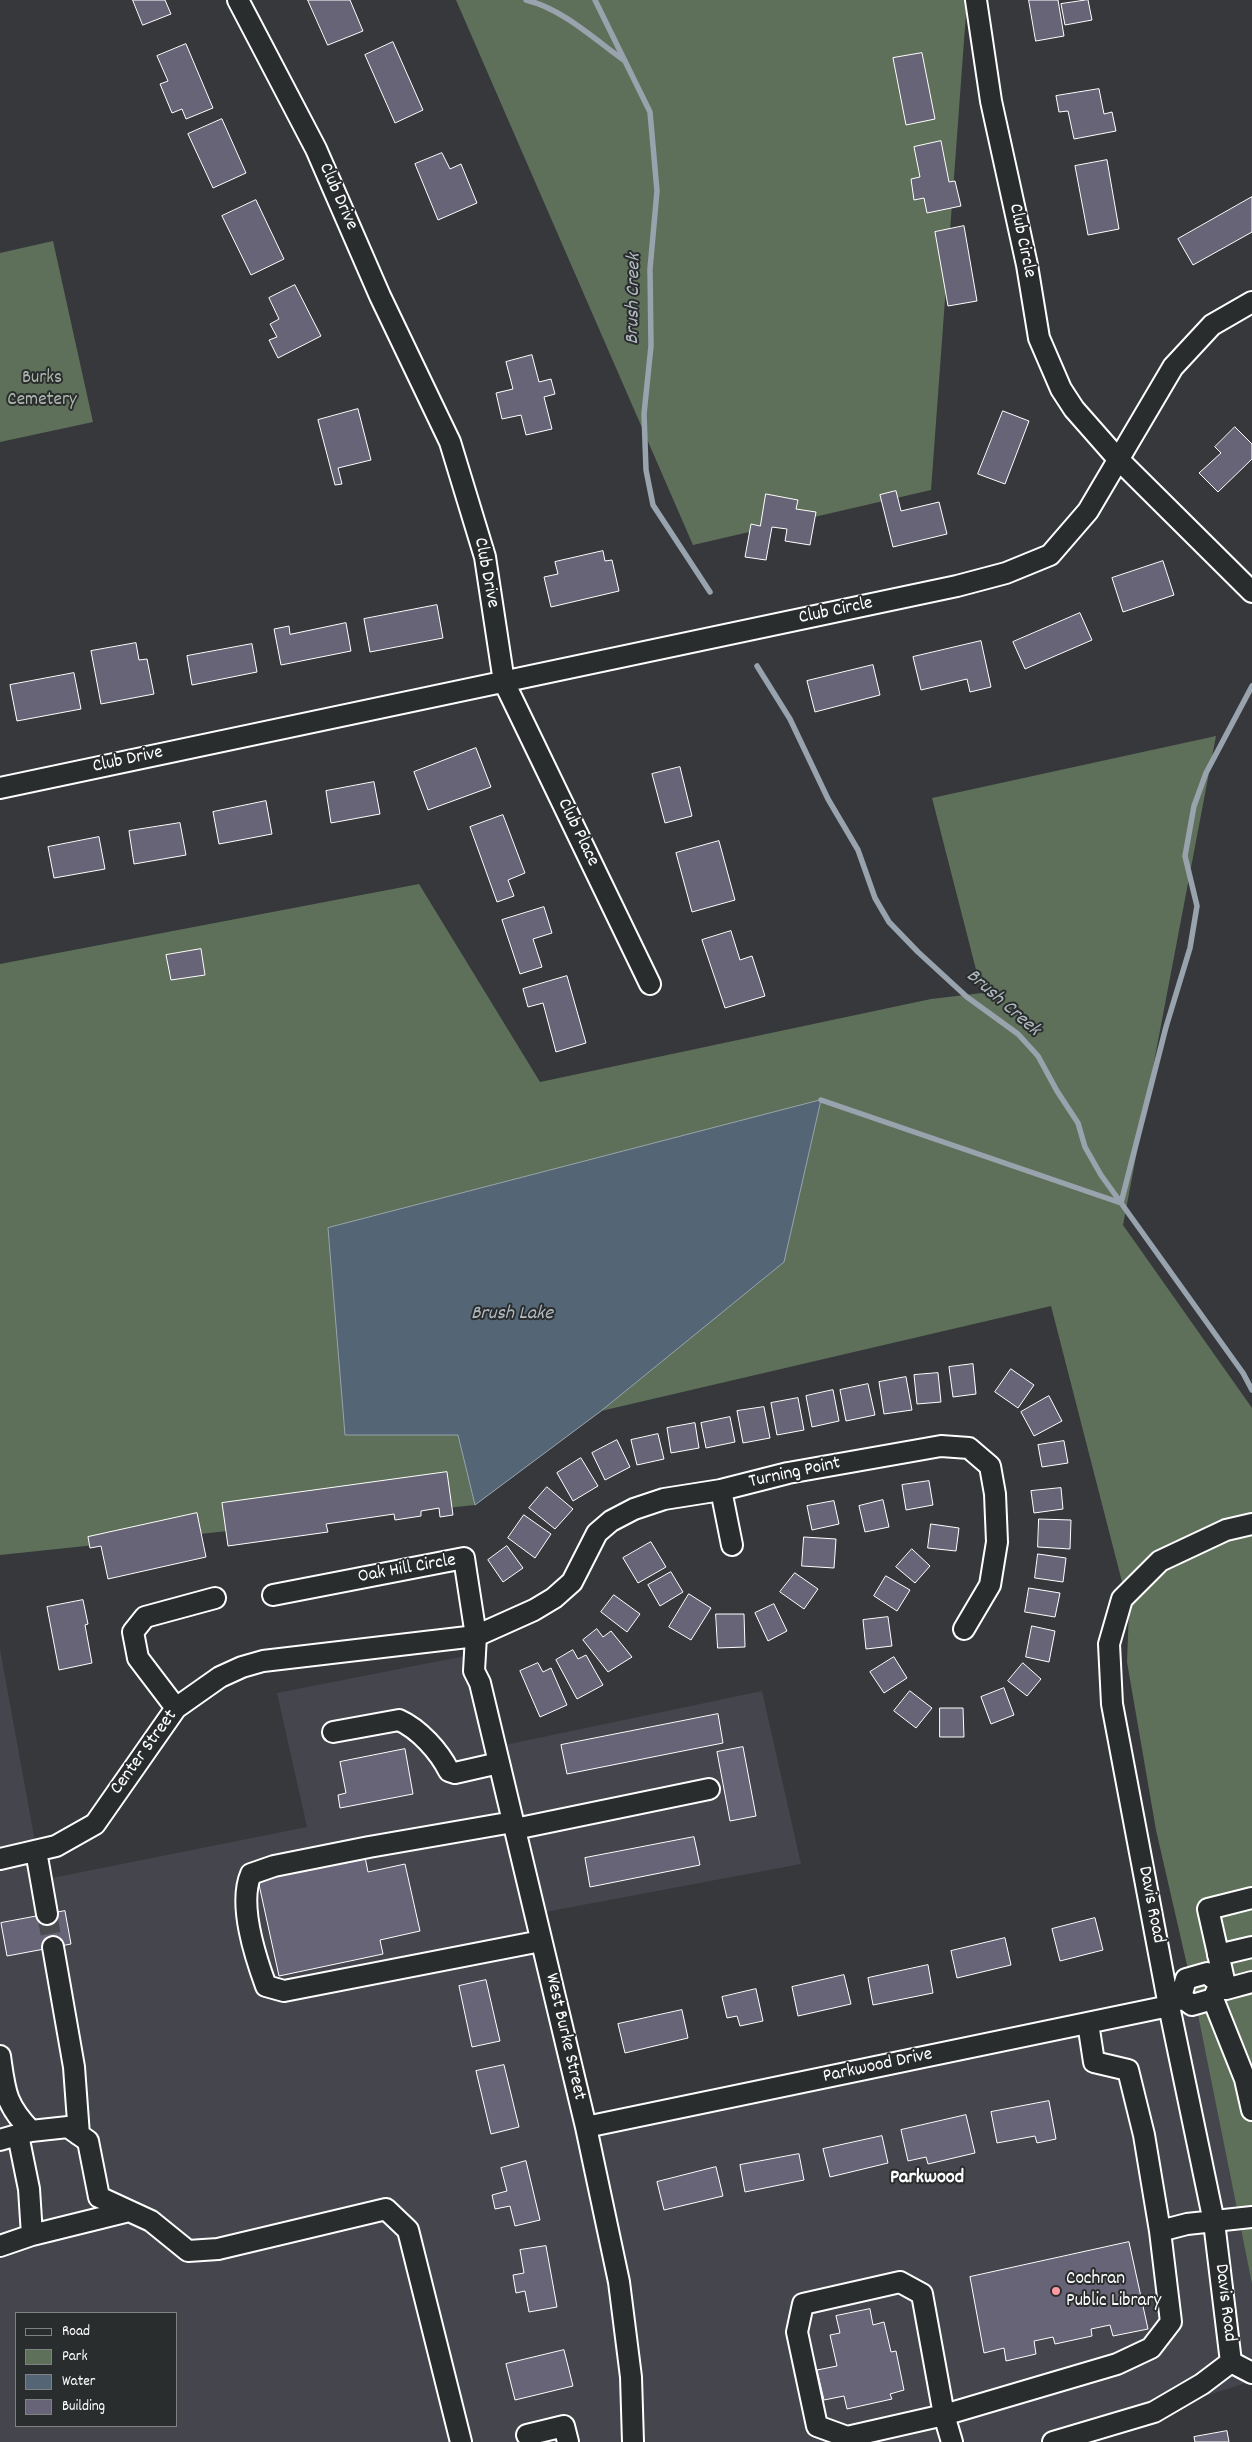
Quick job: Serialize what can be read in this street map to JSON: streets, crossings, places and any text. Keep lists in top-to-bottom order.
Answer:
{
  "streets": {
    "street": [
      "Club Drive",
      "Club Circle",
      "Club Place",
      "Turning Point",
      "Oak Hill Circle",
      "Center Street",
      "Davis Road",
      "West Burke Street",
      "Parkwood Drive"
    ]
  },
  "crossings": [
    ["Club Drive", "Club Circle"],
    ["Club Drive", "Club Place"],
    ["Club Circle", "Club Place"],
    ["Turning Point", "Oak Hill Circle"],
    ["Turning Point", "Center Street"],
    ["Turning Point", "West Burke Street"],
    ["Oak Hill Circle", "Center Street"],
    ["Oak Hill Circle", "West Burke Street"],
    ["Center Street", "West Burke Street"],
    ["Davis Road", "Parkwood Drive"],
    ["West Burke Street", "Parkwood Drive"]
  ],
  "districts": ["Parkwood"],
  "water": ["Brush Creek", "Brush Lake"],
  "parks": ["Burks Cemetery"],
  "places": ["Cochran Public Library"],
  "legend": [
    "Road",
    "Park",
    "Water",
    "Building"
  ]
}
